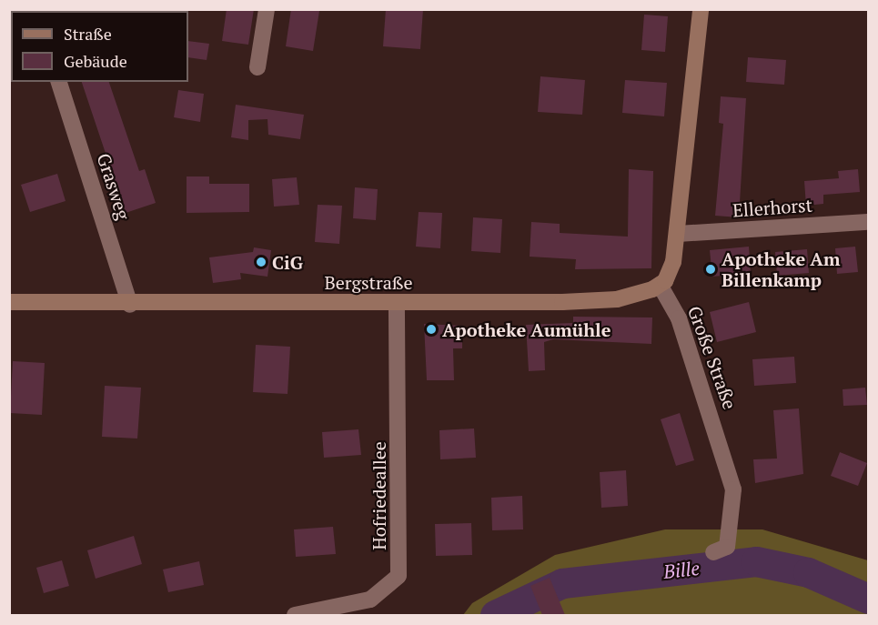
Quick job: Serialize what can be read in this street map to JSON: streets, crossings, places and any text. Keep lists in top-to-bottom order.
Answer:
{
  "streets": {
    "street": [
      "Grasweg",
      "Ellerhorst",
      "Bergstraße",
      "Große Straße",
      "Hofriedeallee"
    ]
  },
  "crossings": [
    ["Grasweg", "Bergstraße"],
    ["Bergstraße", "Große Straße"],
    ["Bergstraße", "Hofriedeallee"]
  ],
  "water": ["Bille"],
  "places": ["CiG", "Apotheke Am Billenkamp", "Apotheke Aumühle"],
  "legend": ["Straße", "Gebäude"]
}
